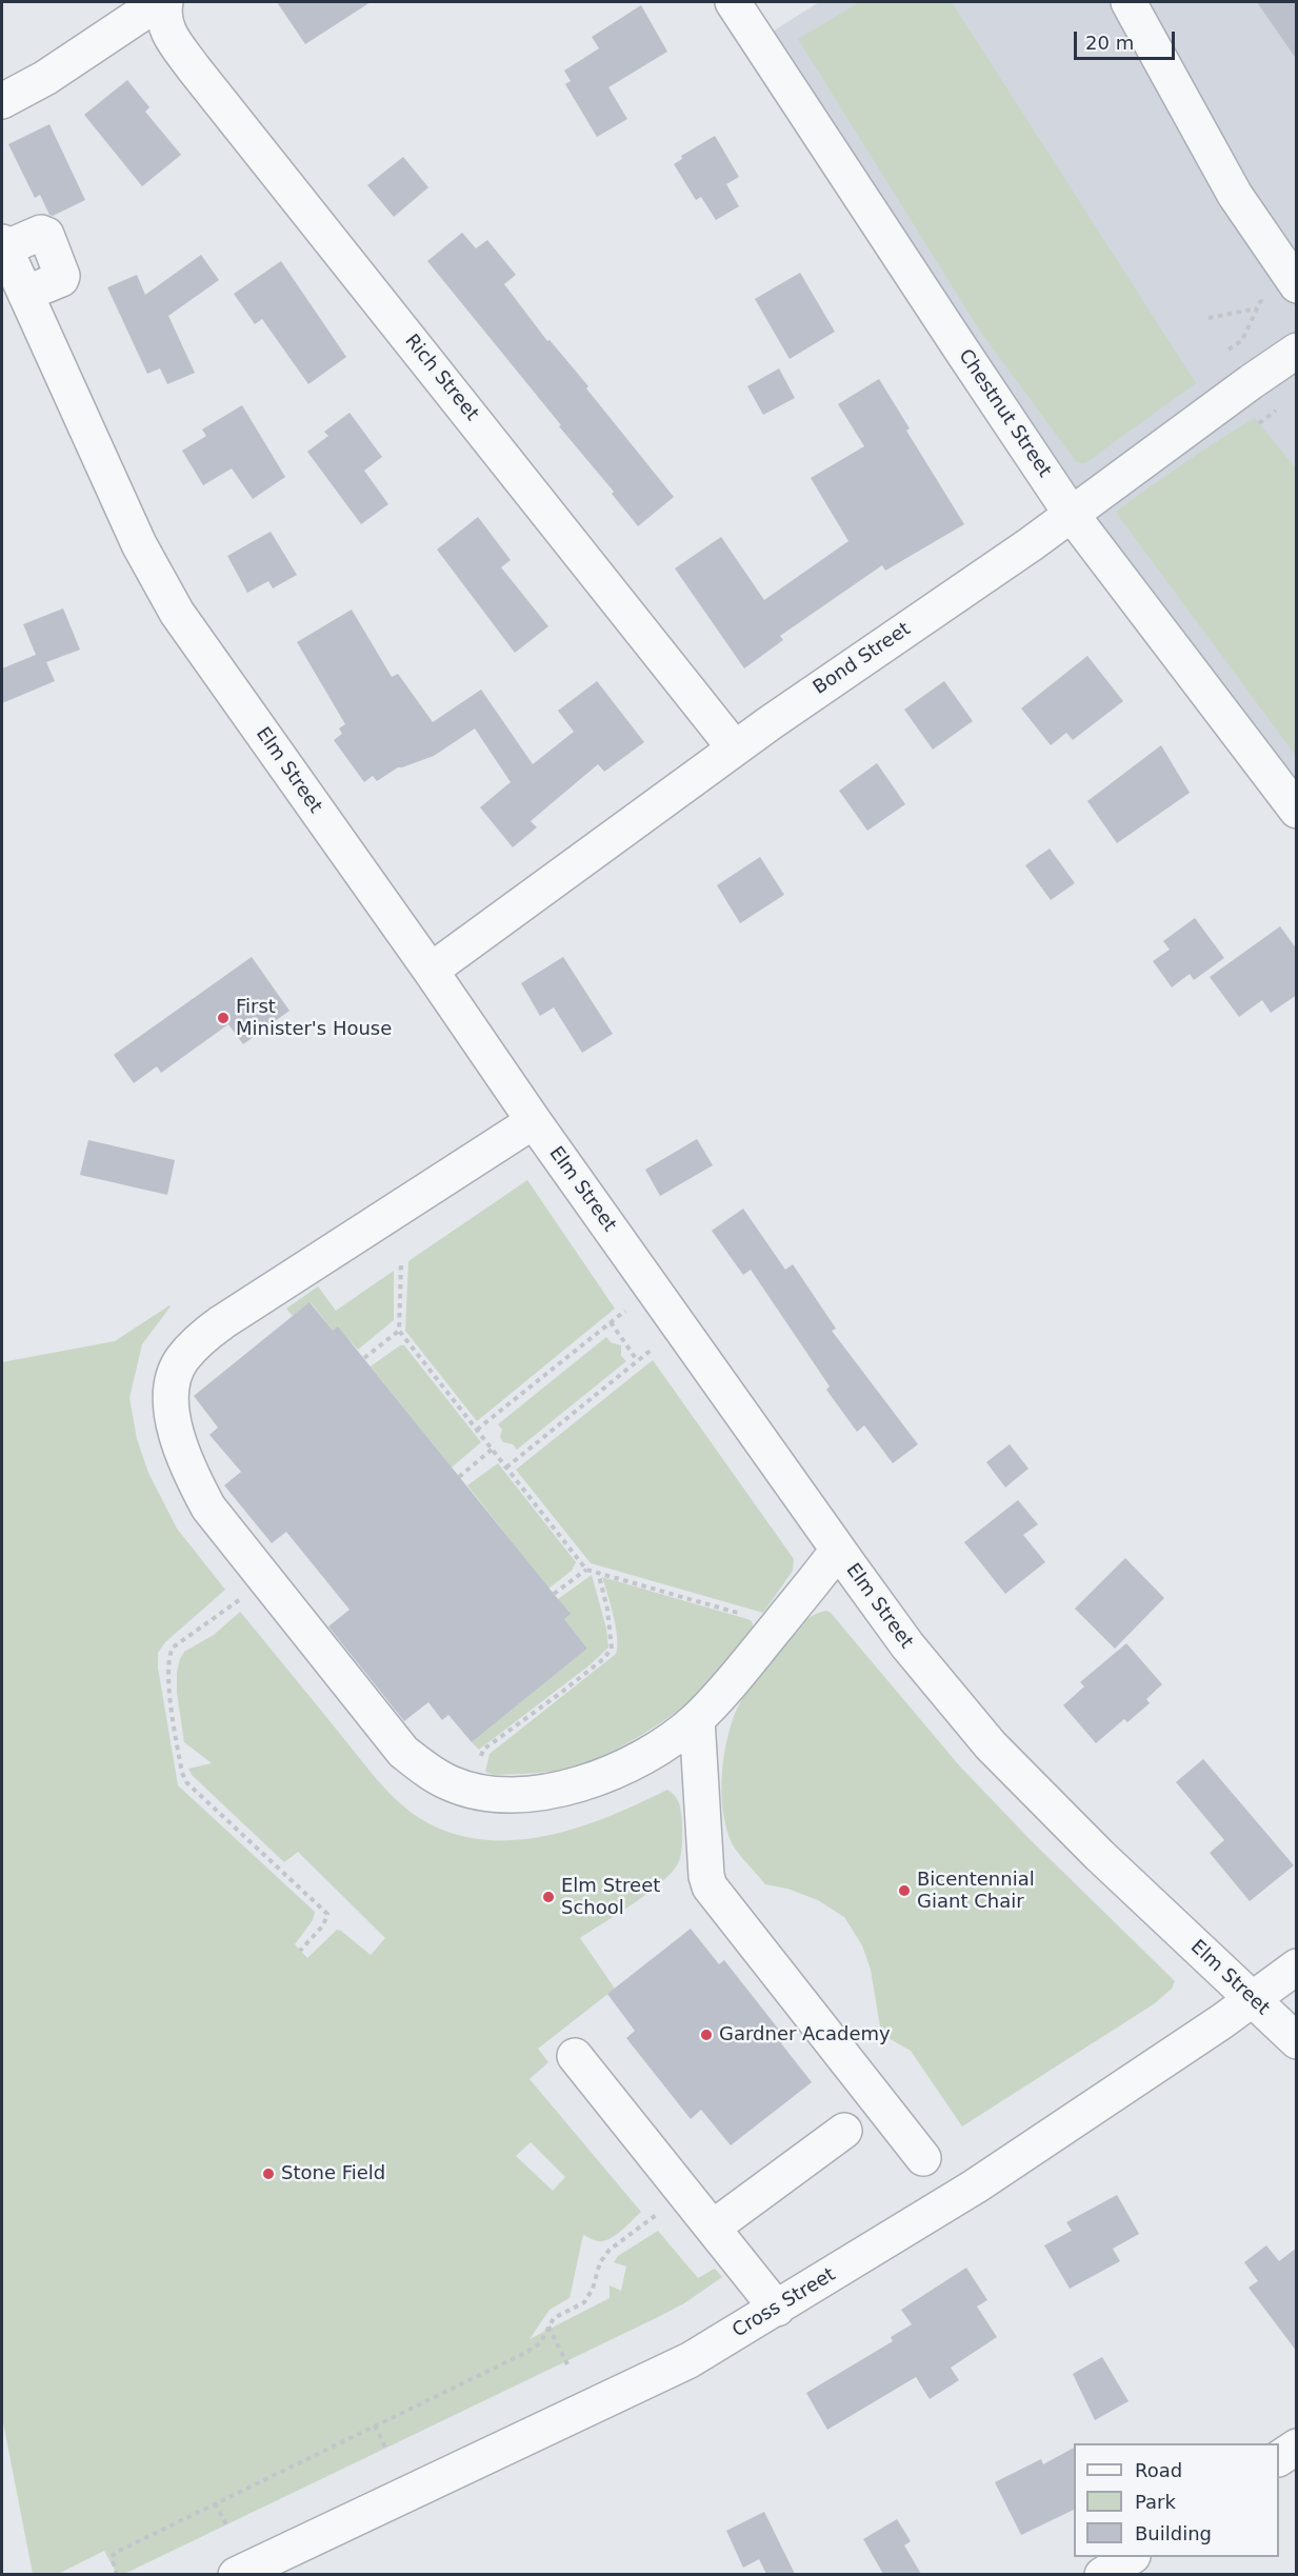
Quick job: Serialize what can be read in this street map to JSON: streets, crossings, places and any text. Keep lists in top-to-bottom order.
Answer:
{
  "streets": {
    "street": [
      "Rich Street",
      "Chestnut Street",
      "Bond Street",
      "Elm Street",
      "Cross Street"
    ]
  },
  "crossings": [
    ["Rich Street", "Bond Street"],
    ["Chestnut Street", "Bond Street"],
    ["Bond Street", "Elm Street"],
    ["Elm Street", "Cross Street"]
  ],
  "places": [
    "First Minister's House",
    "Bicentennial Giant Chair",
    "Elm Street School",
    "Gardner Academy",
    "Stone Field"
  ],
  "legend": ["Road", "Park", "Building"],
  "scale_bar": "20 m"
}
